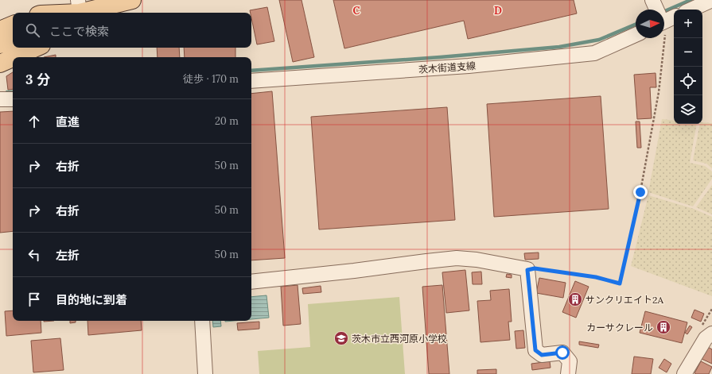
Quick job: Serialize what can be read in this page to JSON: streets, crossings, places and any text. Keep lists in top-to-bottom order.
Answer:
{
  "streets": {
    "street": ["茨木街道支線"]
  },
  "places": {
    "building": ["サンクリエイト2A", "カーサクレール"],
    "school or university": ["茨木市立西河原小学校"]
  },
  "north": "right",
  "page": {
    "map_buttons": ["+", "−"],
    "search": "ここで検索",
    "heading": ["3 分", "徒歩 · 170 m"],
    "list": [
      ["直進", "20 m"],
      ["右折", "50 m"],
      ["右折", "50 m"],
      ["左折", "50 m"],
      "目的地に到着"
    ]
  },
  "grid": {
    "columns": ["C", "D"]
  }
}
